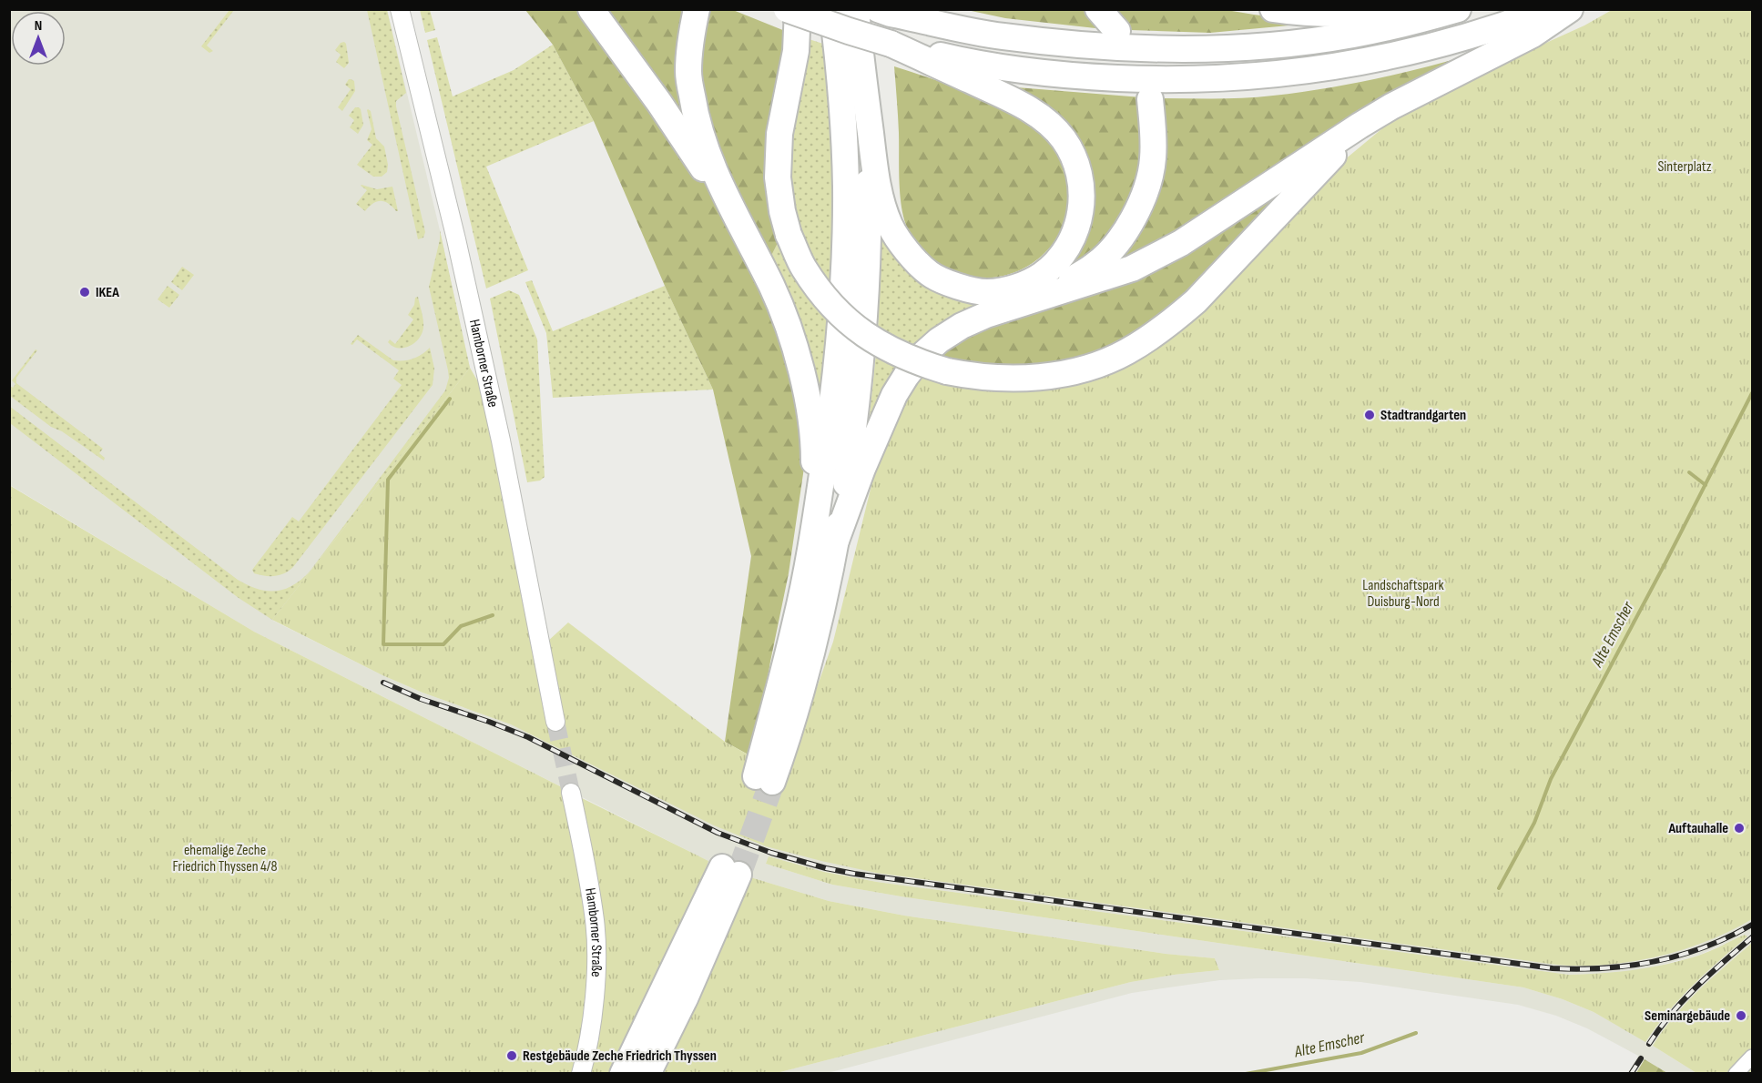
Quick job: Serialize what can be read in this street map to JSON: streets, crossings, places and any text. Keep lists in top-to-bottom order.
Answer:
{
  "streets": {
    "street": ["Hamborner Straße"]
  },
  "water": ["Alte Emscher"],
  "parks": ["Sinterplatz", "Landschaftspark Duisburg-Nord", "ehemalige Zeche Friedrich Thyssen 4/8"],
  "places": [
    "IKEA",
    "Stadtrandgarten",
    "Auftauhalle",
    "Seminargebäude",
    "Restgebäude Zeche Friedrich Thyssen"
  ],
  "north": "top"
}
